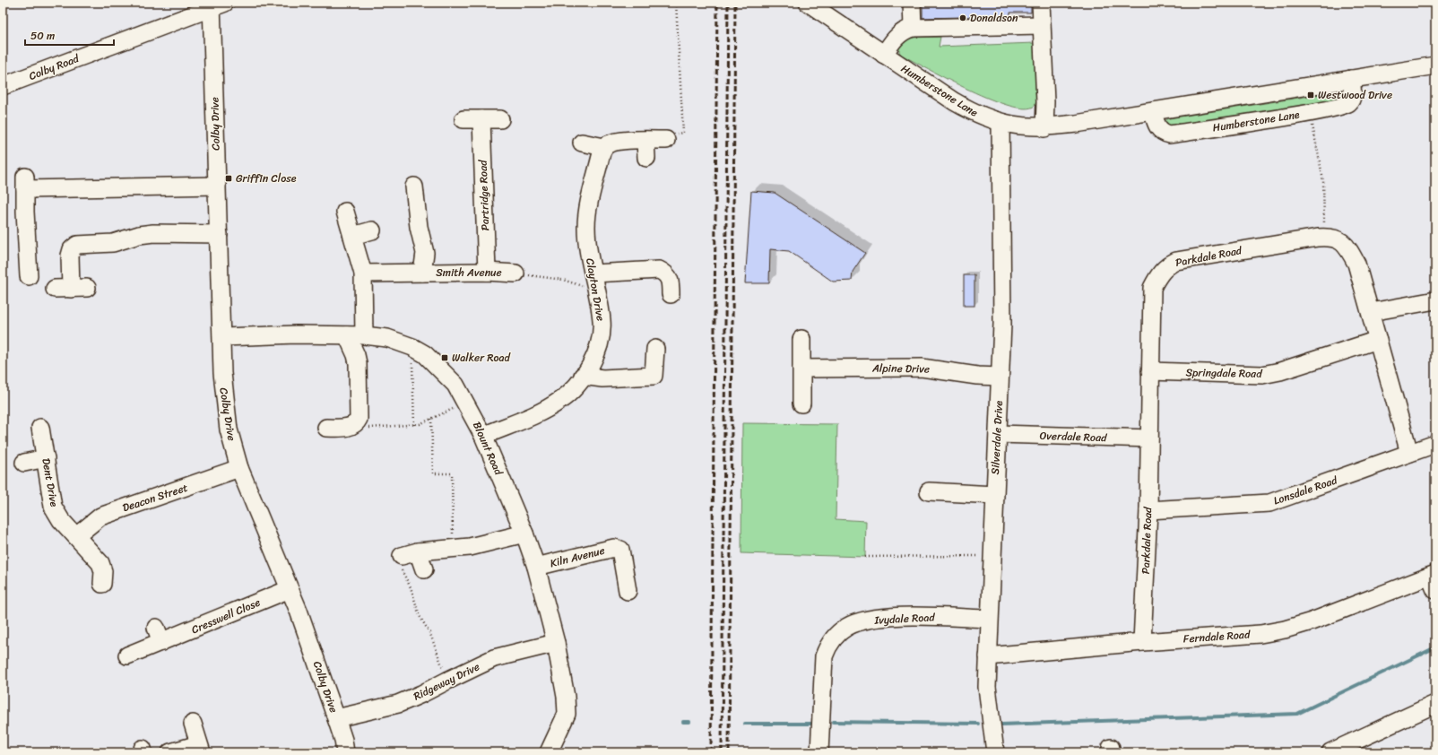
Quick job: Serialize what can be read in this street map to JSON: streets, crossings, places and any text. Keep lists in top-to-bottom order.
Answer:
{
  "streets": {
    "street": [
      "Colby Road",
      "Humberstone Lane",
      "Colby Drive",
      "Partridge Road",
      "Parkdale Road",
      "Smith Avenue",
      "Clayton Drive",
      "Alpine Drive",
      "Springdale Road",
      "Overdale Road",
      "Silverdale Drive",
      "Blount Road",
      "Dent Drive",
      "Lonsdale Road",
      "Deacon Street",
      "Kiln Avenue",
      "Cresswell Close",
      "Ivydale Road",
      "Ferndale Road",
      "Ridgeway Drive"
    ]
  },
  "crossings": [
    ["Colby Road", "Colby Drive"],
    ["Humberstone Lane", "Silverdale Drive"],
    ["Colby Drive", "Blount Road"],
    ["Colby Drive", "Deacon Street"],
    ["Colby Drive", "Cresswell Close"],
    ["Colby Drive", "Ridgeway Drive"],
    ["Partridge Road", "Smith Avenue"],
    ["Parkdale Road", "Springdale Road"],
    ["Parkdale Road", "Overdale Road"],
    ["Parkdale Road", "Lonsdale Road"],
    ["Parkdale Road", "Ferndale Road"],
    ["Clayton Drive", "Blount Road"],
    ["Alpine Drive", "Silverdale Drive"],
    ["Overdale Road", "Silverdale Drive"],
    ["Silverdale Drive", "Ivydale Road"],
    ["Silverdale Drive", "Ferndale Road"],
    ["Blount Road", "Kiln Avenue"],
    ["Blount Road", "Ridgeway Drive"],
    ["Dent Drive", "Deacon Street"]
  ],
  "places": {
    "other": ["Donaldson"],
    "transit": ["Westwood Drive", "Griffin Close", "Walker Road"]
  },
  "scale_bar": "50 m"
}
